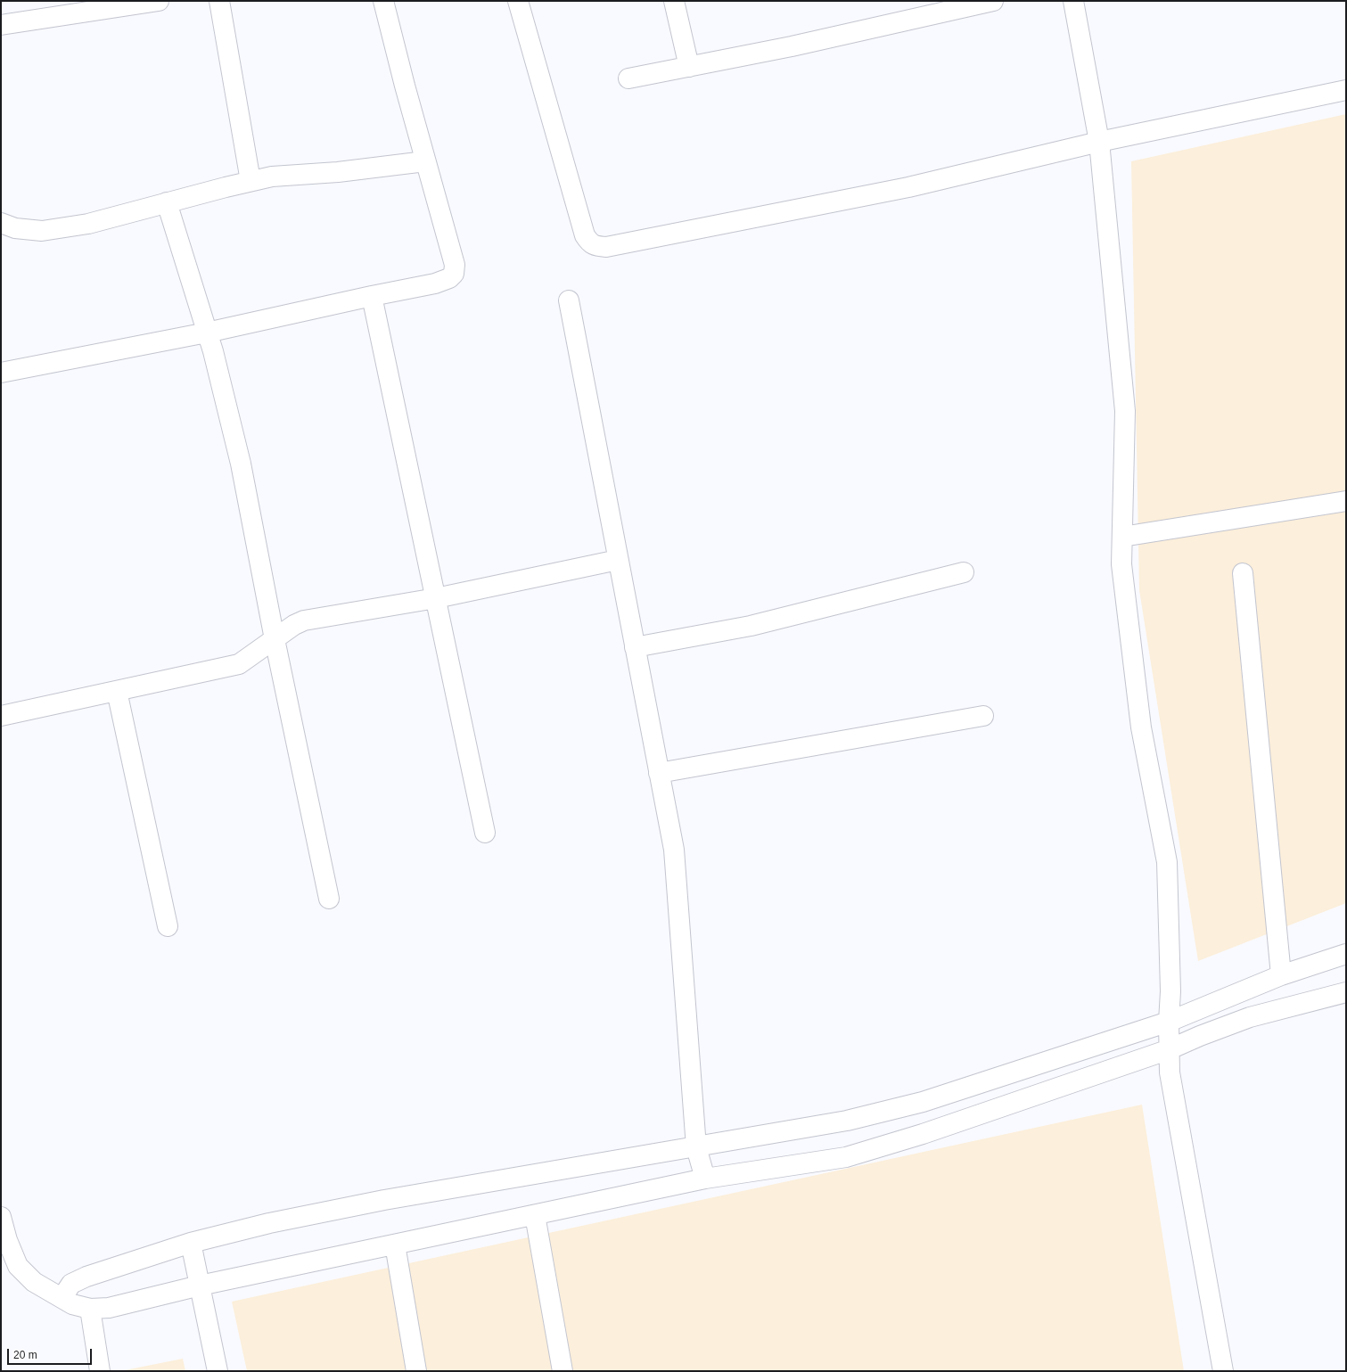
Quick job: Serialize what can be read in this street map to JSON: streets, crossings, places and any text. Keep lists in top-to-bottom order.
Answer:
{
  "scale_bar": "20 m"
}
